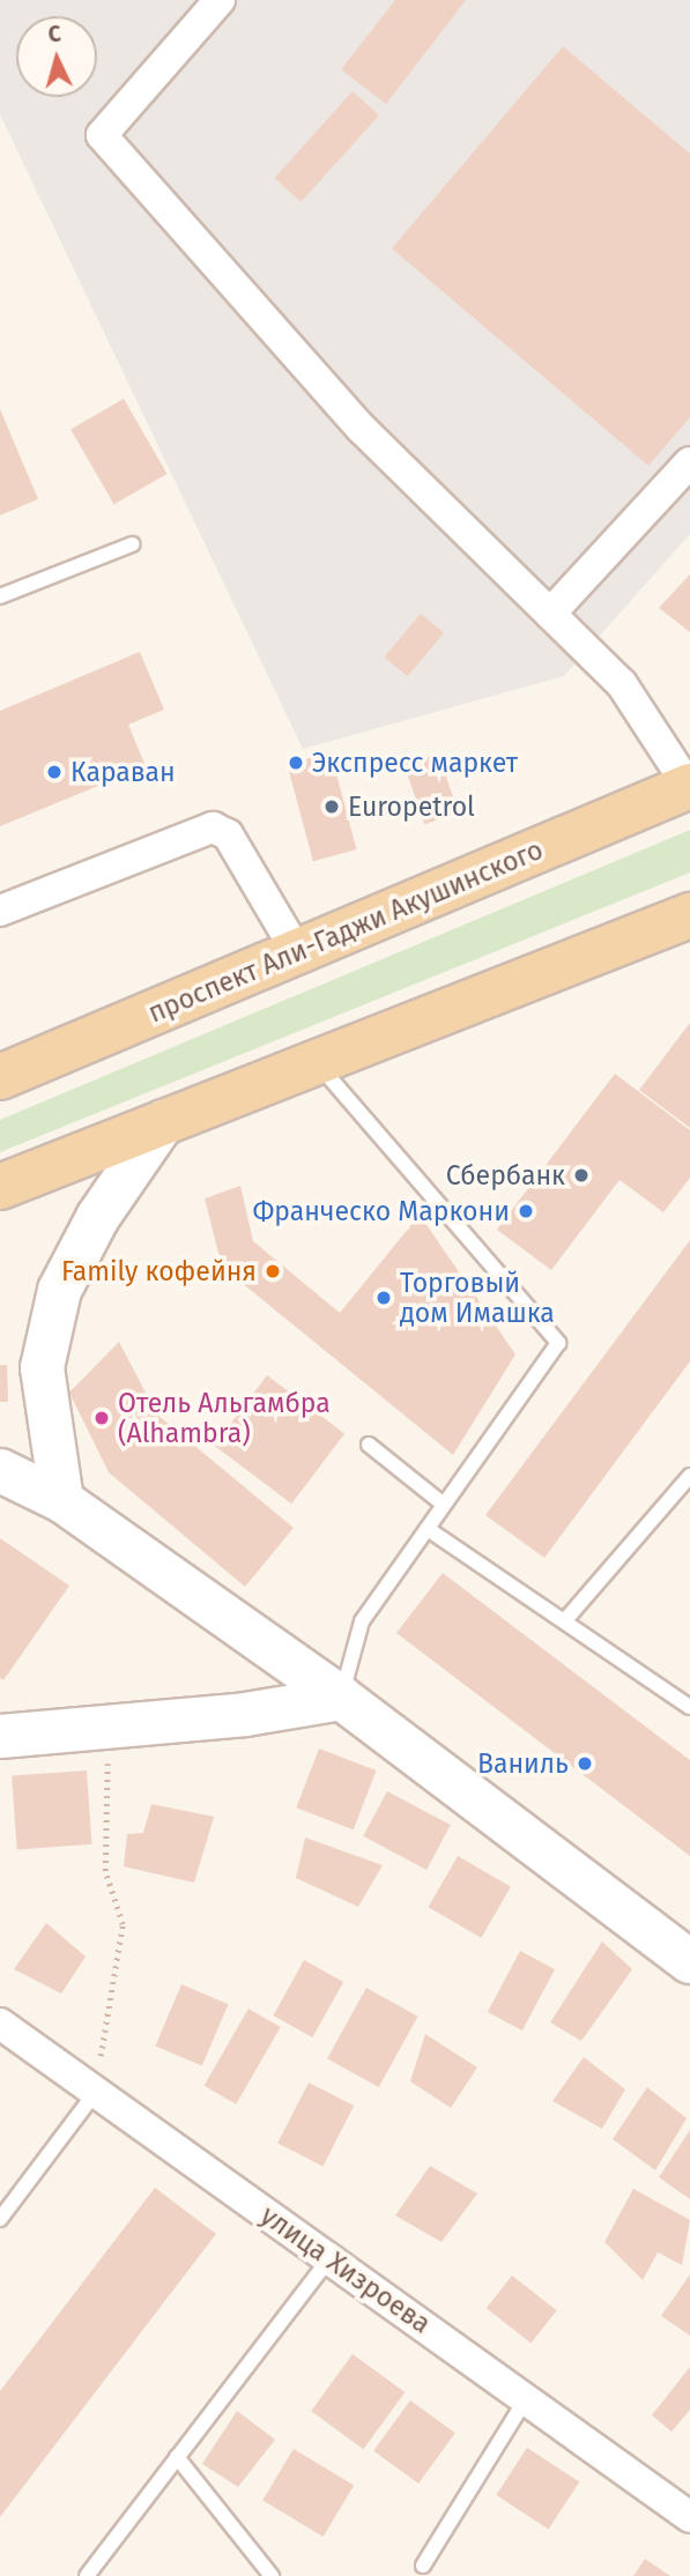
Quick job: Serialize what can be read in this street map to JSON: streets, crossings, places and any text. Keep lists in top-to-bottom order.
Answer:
{
  "streets": {
    "main road": ["проспект Али-Гаджи Акушинского"],
    "street": ["улица Хизроева"]
  },
  "places": [
    "Экспресс маркет",
    "Караван",
    "Europetrol",
    "Сбербанк",
    "Франческо Маркони",
    "Family кофейня",
    "Торговый дом Имашка",
    "Отель Альгамбра (Alhambra)",
    "Ваниль"
  ],
  "north": "top"
}
